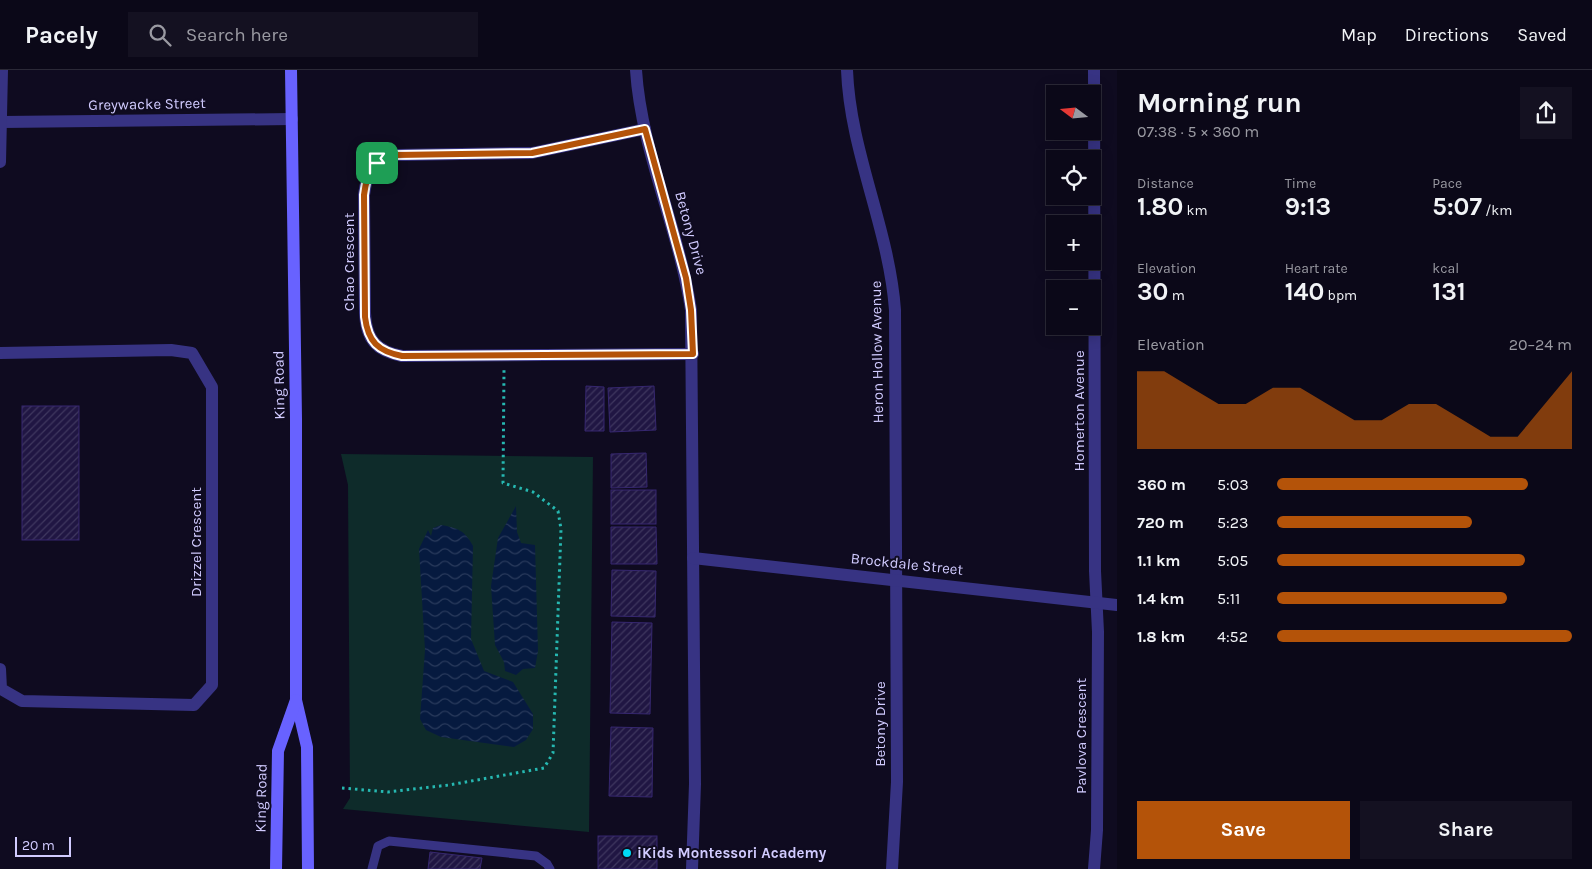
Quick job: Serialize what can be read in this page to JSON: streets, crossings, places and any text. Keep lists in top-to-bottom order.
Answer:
{
  "streets": {
    "main road": ["King Road"],
    "street": [
      "Greywacke Street",
      "Betony Drive",
      "Chao Crescent",
      "Heron Hollow Avenue",
      "Homerton Avenue",
      "Drizzel Crescent",
      "Brockdale Street",
      "Pavlova Crescent"
    ]
  },
  "crossings": [
    ["Greywacke Street", "King Road"],
    ["Betony Drive", "Chao Crescent"],
    ["Betony Drive", "Heron Hollow Avenue"],
    ["Betony Drive", "Brockdale Street"],
    ["Heron Hollow Avenue", "Brockdale Street"],
    ["Homerton Avenue", "Brockdale Street"],
    ["Homerton Avenue", "Pavlova Crescent"],
    ["Brockdale Street", "Pavlova Crescent"]
  ],
  "places": ["iKids Montessori Academy"],
  "scale_bar": "20 m",
  "north": "left",
  "page": {
    "header": "Pacely",
    "search": "Search here",
    "nav": ["Map", "Directions", "Saved"],
    "heading": ["Morning run", "07:38 · 5 × 360 m"],
    "map_buttons": ["+", "−"],
    "stats": [
      ["Distance", "1.80 km"],
      ["Time", "9:13"],
      ["Pace", "5:07 /km"],
      ["Elevation", "30 m"],
      ["Heart rate", "140 bpm"],
      ["kcal", "131"]
    ],
    "chart": ["Elevation", "20–24 m"],
    "list": [
      {
        "name": "360 m",
        "note": "5:03"
      },
      {
        "name": "720 m",
        "note": "5:23"
      },
      {
        "name": "1.1 km",
        "note": "5:05"
      },
      {
        "name": "1.4 km",
        "note": "5:11"
      },
      {
        "name": "1.8 km",
        "note": "4:52"
      }
    ],
    "buttons": ["Save", "Share"],
    "scale": "20 m"
  }
}
